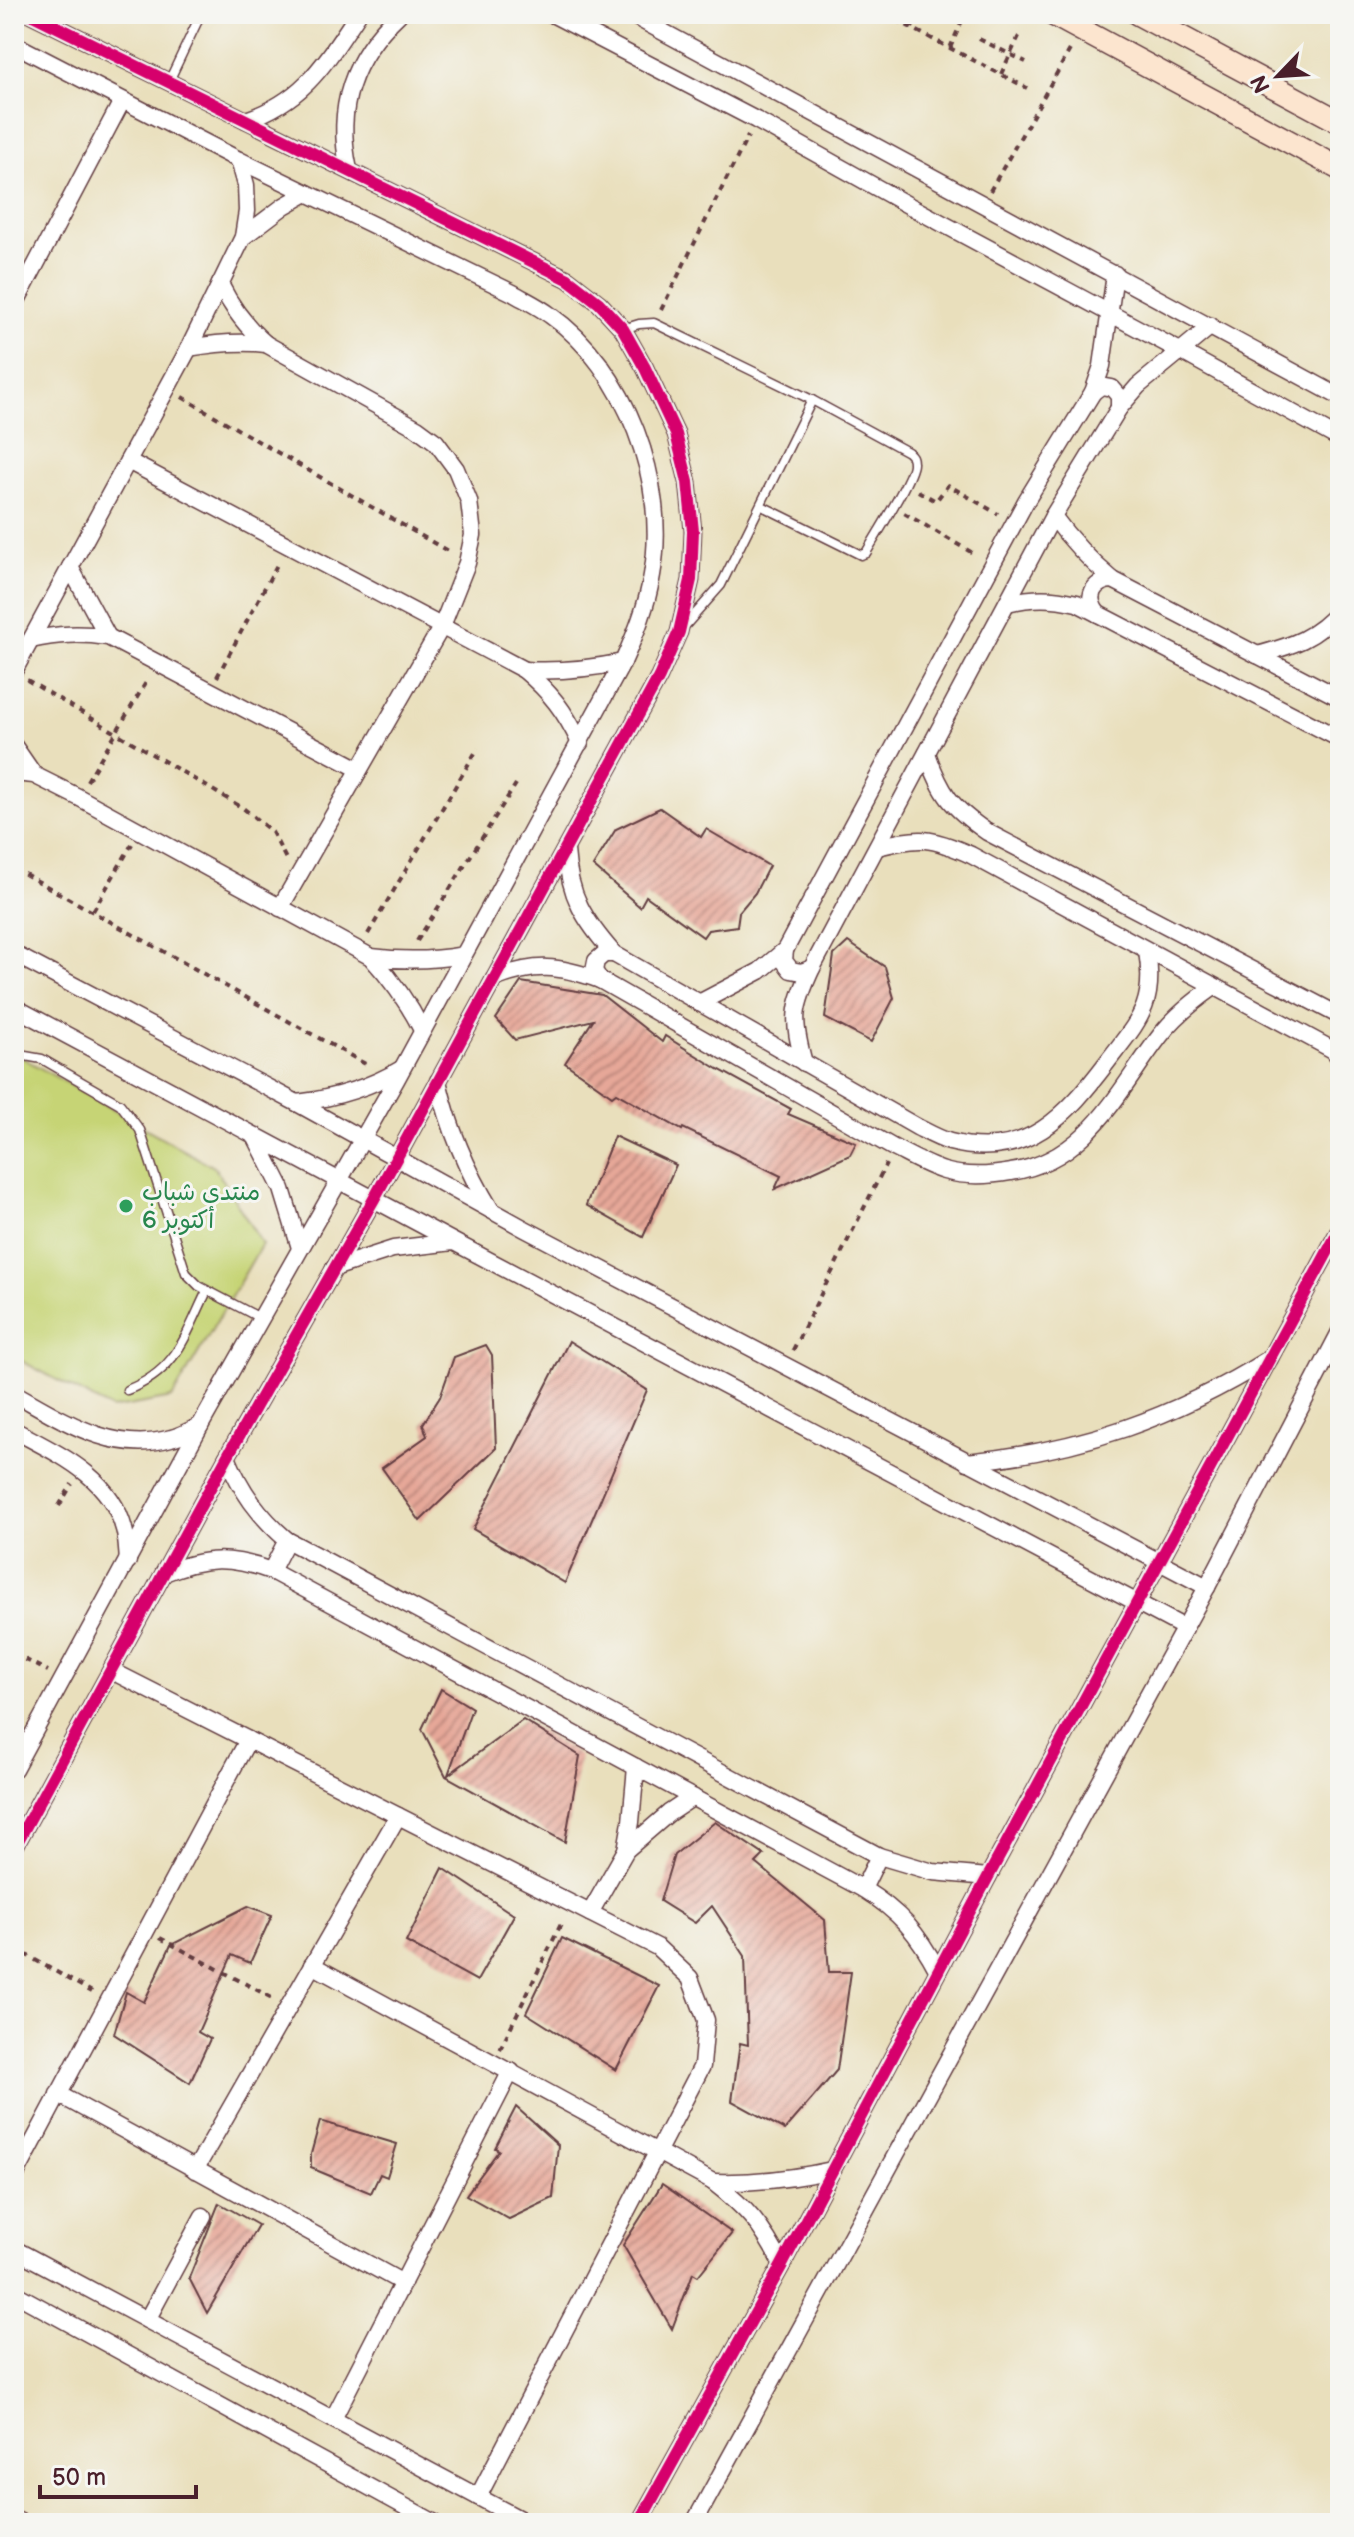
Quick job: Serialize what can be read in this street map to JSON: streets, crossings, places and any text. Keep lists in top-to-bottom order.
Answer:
{
  "places": ["منتدى شباب 6 أكتوبر"],
  "scale_bar": "50 m",
  "north": "bottom left"
}
